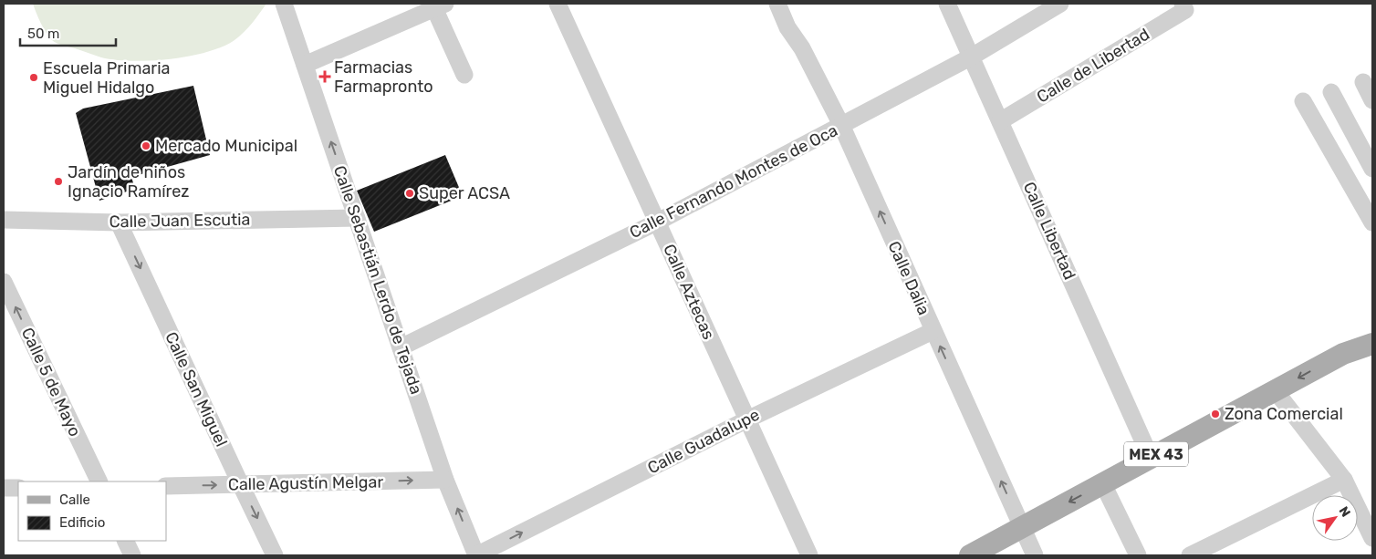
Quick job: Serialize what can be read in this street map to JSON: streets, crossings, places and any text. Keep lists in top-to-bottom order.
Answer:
{
  "streets": {
    "main road": ["MEX 43"],
    "street": [
      "Calle de Libertad",
      "Calle Fernando Montes de Oca",
      "Calle Juan Escutia",
      "Calle Libertad",
      "Calle Dalia",
      "Calle Sebastián Lerdo de Tejada",
      "Calle Aztecas",
      "Calle 5 de Mayo",
      "Calle San Miguel",
      "Calle Guadalupe",
      "Calle Agustín Melgar"
    ]
  },
  "crossings": [
    ["Calle de Libertad", "Calle Libertad"],
    ["Calle Fernando Montes de Oca", "Calle Libertad"],
    ["Calle Fernando Montes de Oca", "Calle Dalia"],
    ["Calle Fernando Montes de Oca", "Calle Sebastián Lerdo de Tejada"],
    ["Calle Fernando Montes de Oca", "Calle Aztecas"],
    ["Calle Juan Escutia", "Calle Sebastián Lerdo de Tejada"],
    ["Calle Juan Escutia", "Calle San Miguel"],
    ["Calle Libertad", "MEX 43"],
    ["Calle Dalia", "Calle Guadalupe"],
    ["Calle Dalia", "MEX 43"],
    ["Calle Sebastián Lerdo de Tejada", "Calle Guadalupe"],
    ["Calle Sebastián Lerdo de Tejada", "Calle Agustín Melgar"],
    ["Calle Aztecas", "Calle Guadalupe"],
    ["Calle San Miguel", "Calle Agustín Melgar"]
  ],
  "one_way": [
    "Calle Dalia",
    "Calle Sebastián Lerdo de Tejada",
    "Calle 5 de Mayo",
    "Calle San Miguel",
    "Calle Guadalupe",
    "Calle Agustín Melgar"
  ],
  "places": {
    "health": ["Farmacias Farmapronto"],
    "other": [
      "Escuela Primaria Miguel Hidalgo",
      "Mercado Municipal",
      "Jardín de niños Ignacio Ramírez",
      "Super ACSA",
      "Zona Comercial"
    ]
  },
  "legend": ["Calle", "Edificio"],
  "scale_bar": "50 m",
  "north": "top right"
}
